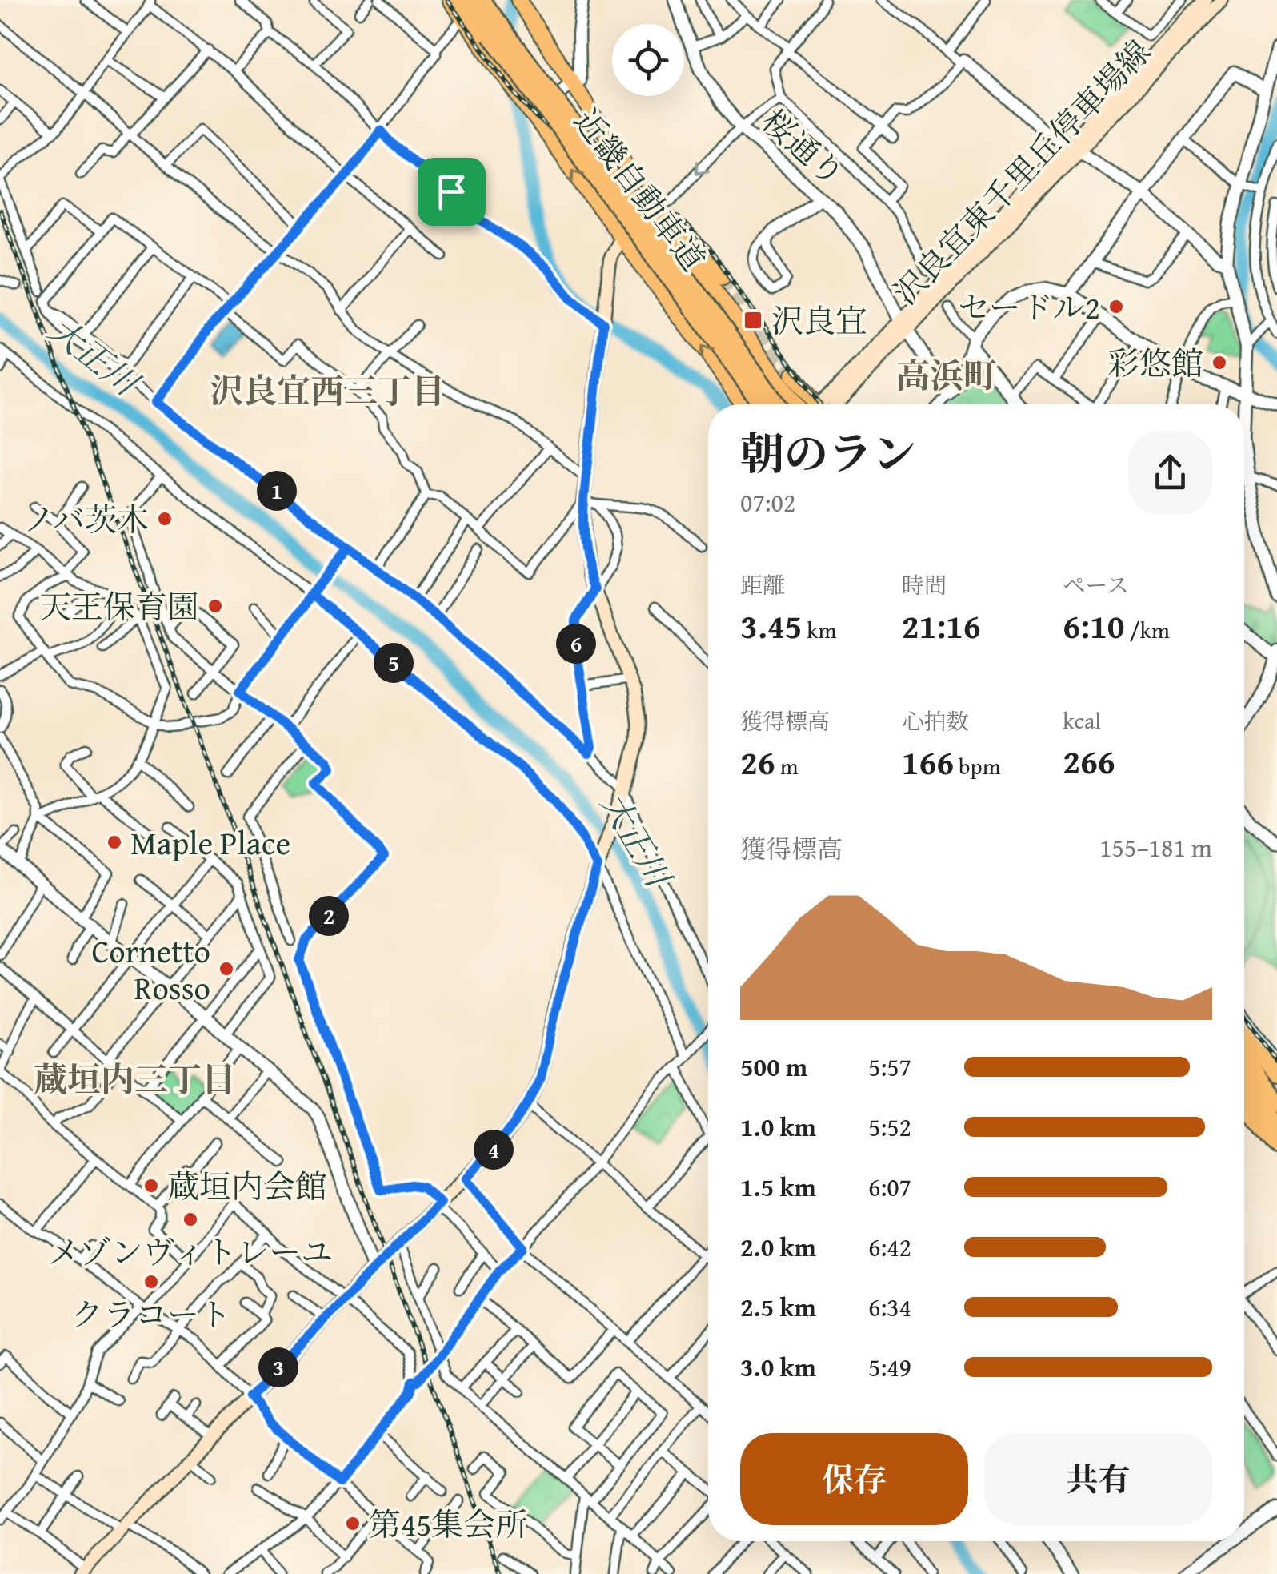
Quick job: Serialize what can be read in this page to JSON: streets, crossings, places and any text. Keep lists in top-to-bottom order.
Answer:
{
  "streets": {
    "highway": ["近畿自動車道"],
    "main road": ["沢良宜東千里丘停車場線"],
    "street": ["桜通り"]
  },
  "crossings": [
    ["桜通り", "沢良宜東千里丘停車場線"]
  ],
  "districts": ["高浜町", "沢良宜西三丁目", "蔵垣内三丁目"],
  "water": ["大正川"],
  "places": {
    "other": [
      "セードル2",
      "彩悠館",
      "ノバ茨木",
      "天王保育園",
      "Maple Place",
      "Cornetto Rosso",
      "蔵垣内会館",
      "メゾンヴィトレーユ",
      "クラコート",
      "第45集会所"
    ],
    "transit": ["沢良宜"]
  },
  "page": {
    "heading": ["朝のラン", "07:02"],
    "pins": [
      "1",
      "6",
      "5",
      "2",
      "4",
      "3"
    ],
    "stats": [
      ["距離", "3.45 km"],
      ["時間", "21:16"],
      ["ペース", "6:10 /km"],
      ["獲得標高", "26 m"],
      ["心拍数", "166 bpm"],
      ["kcal", "266"]
    ],
    "chart": ["獲得標高", "155–181 m"],
    "list": [
      {
        "name": "500 m",
        "note": "5:57"
      },
      {
        "name": "1.0 km",
        "note": "5:52"
      },
      {
        "name": "1.5 km",
        "note": "6:07"
      },
      {
        "name": "2.0 km",
        "note": "6:42"
      },
      {
        "name": "2.5 km",
        "note": "6:34"
      },
      {
        "name": "3.0 km",
        "note": "5:49"
      }
    ],
    "buttons": ["保存", "共有"]
  }
}
